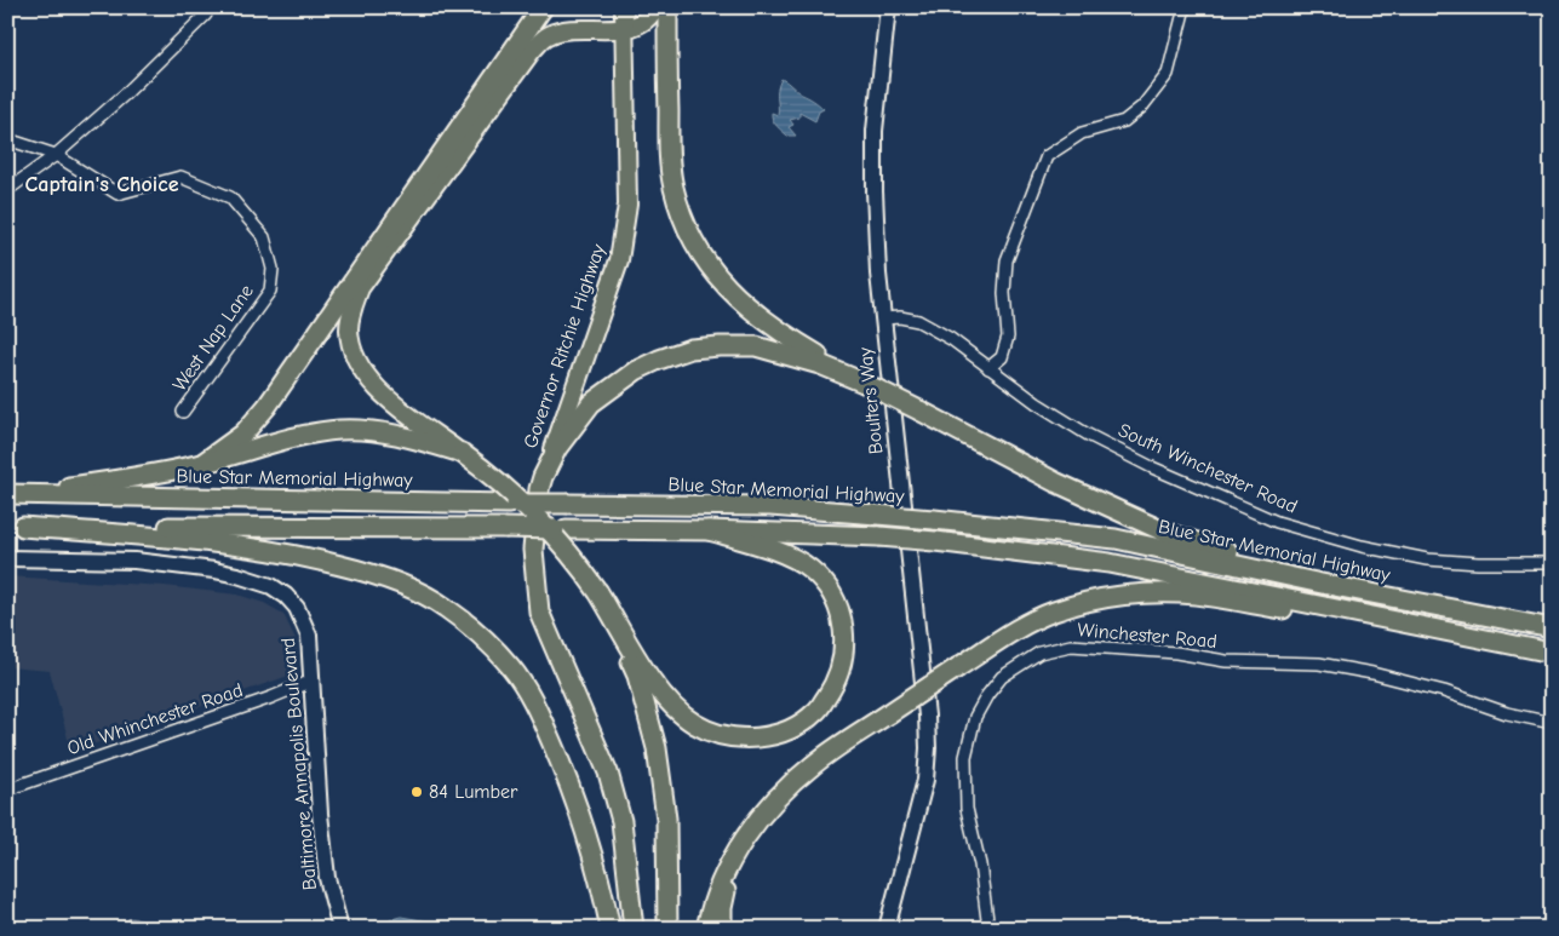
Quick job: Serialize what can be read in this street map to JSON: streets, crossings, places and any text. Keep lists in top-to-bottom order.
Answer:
{
  "streets": {
    "highway": ["Governor Ritchie Highway", "Blue Star Memorial Highway"],
    "street": [
      "West Nap Lane",
      "Boulters Way",
      "South Winchester Road",
      "Winchester Road",
      "Old Whinchester Road",
      "Baltimore Annapolis Boulevard"
    ]
  },
  "crossings": [
    ["Boulters Way", "South Winchester Road"],
    ["Old Whinchester Road", "Baltimore Annapolis Boulevard"]
  ],
  "districts": ["Captain's Choice"],
  "places": ["84 Lumber"]
}
